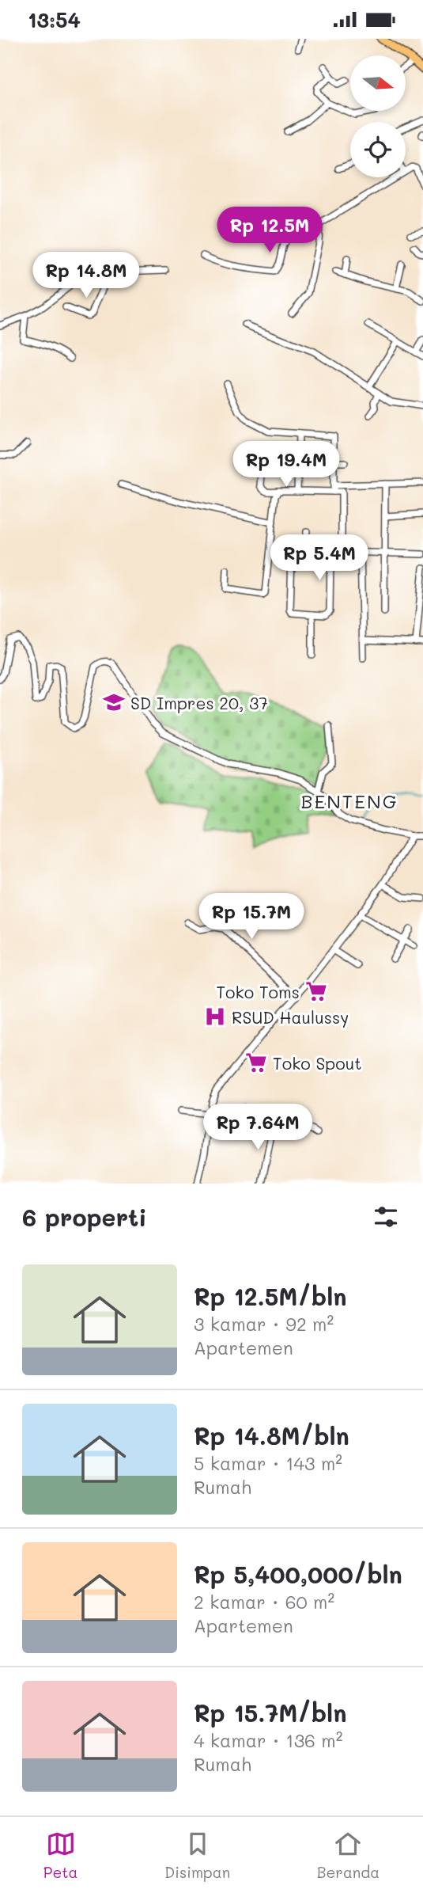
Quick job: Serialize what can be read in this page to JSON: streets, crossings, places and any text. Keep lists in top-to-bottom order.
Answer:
{
  "districts": ["BENTENG"],
  "places": {
    "school or university": ["SD Impres 20, 37"],
    "supermarket": ["Toko Toms", "Toko Spout"],
    "hospital": ["RSUD Haulussy"]
  },
  "north": "right",
  "page": {
    "status": "13:54",
    "price": [
      "Rp 12.5M",
      "Rp 14.8M",
      "Rp 19.4M",
      "Rp 5.4M",
      "Rp 15.7M",
      "Rp 7.64M"
    ],
    "heading": "6 properti",
    "list": [
      {
        "name": "Rp 12.5M/bln",
        "note": "3 kamar · 92 m² · Apartemen"
      },
      {
        "name": "Rp 14.8M/bln",
        "note": "5 kamar · 143 m² · Rumah"
      },
      {
        "name": "Rp 5,400,000/bln",
        "note": "2 kamar · 60 m² · Apartemen"
      },
      {
        "name": "Rp 15.7M/bln",
        "note": "4 kamar · 136 m² · Rumah"
      }
    ],
    "tabs": ["Peta", "Disimpan", "Beranda"]
  }
}
